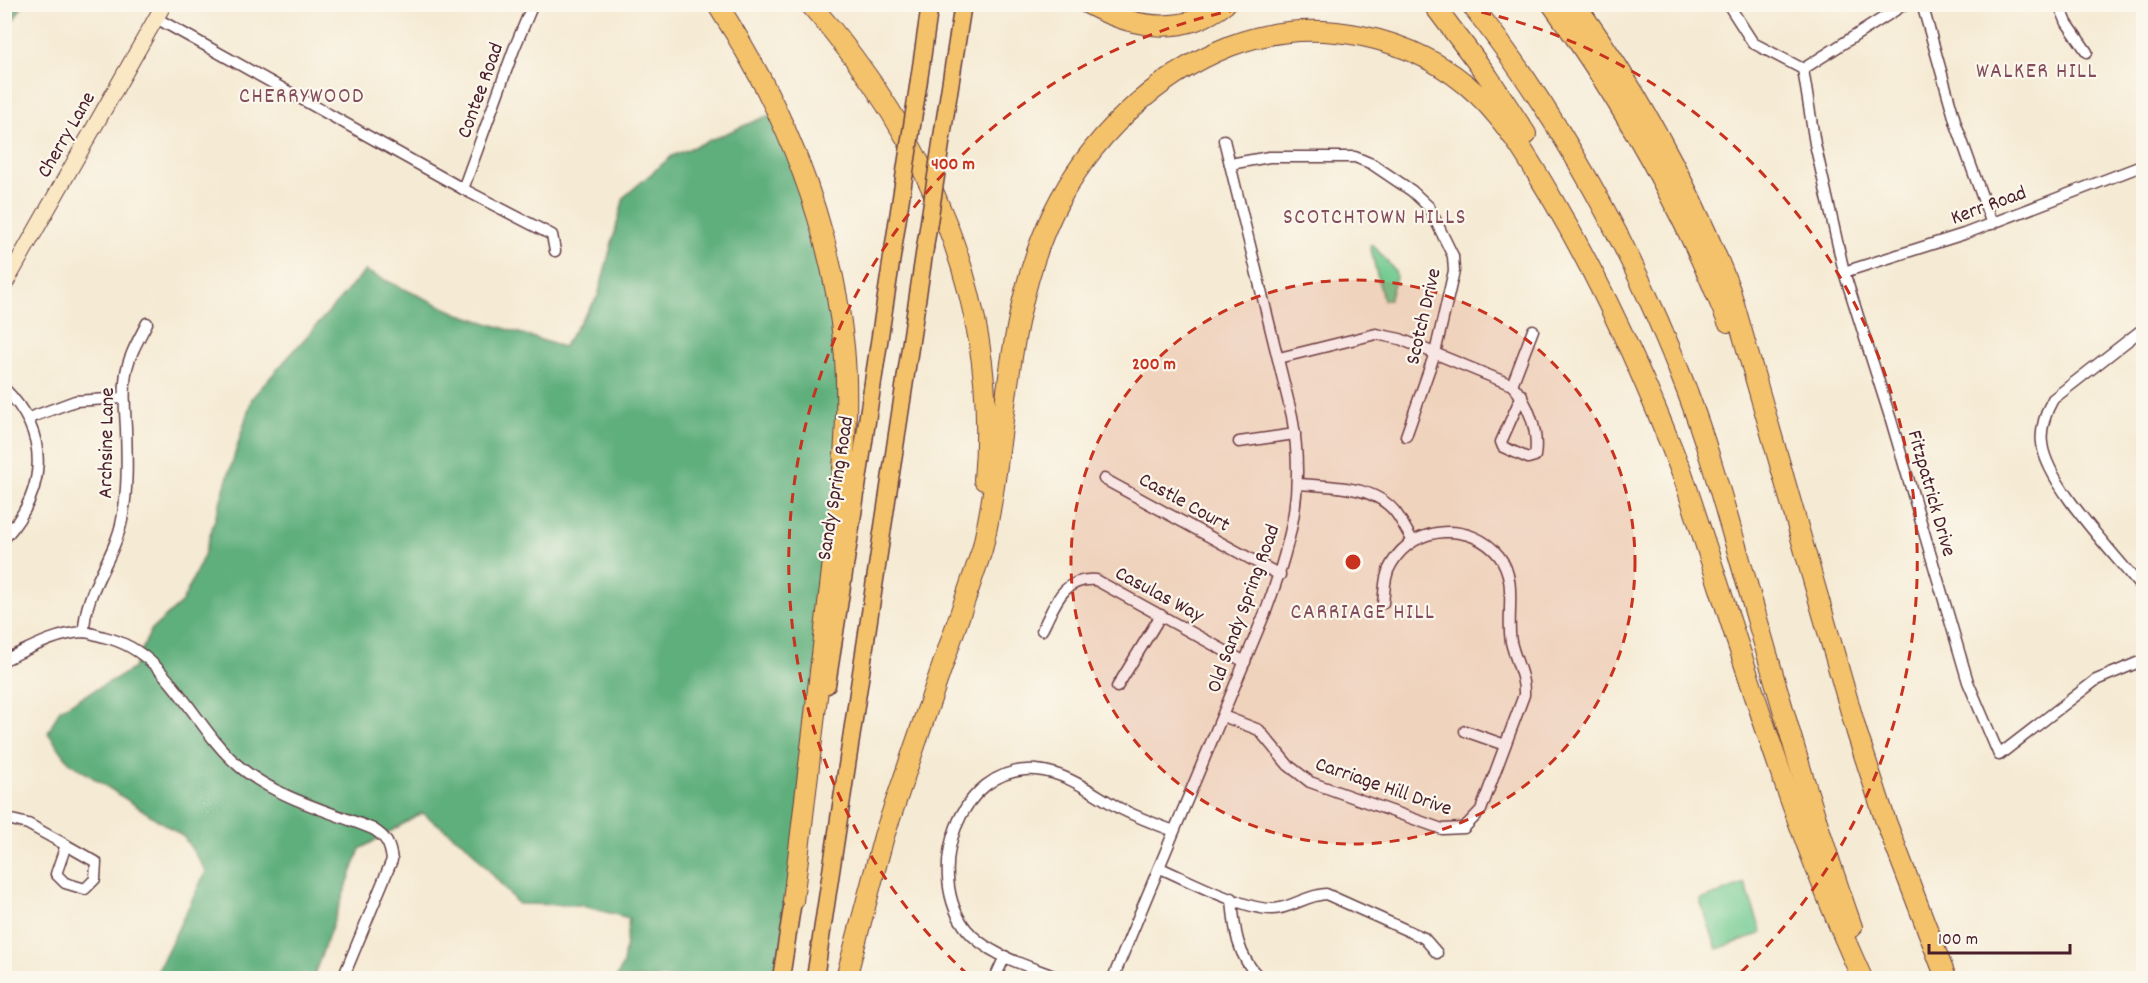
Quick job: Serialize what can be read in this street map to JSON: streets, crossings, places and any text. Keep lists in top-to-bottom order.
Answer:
{
  "streets": {
    "main road": ["Sandy Spring Road"],
    "street": [
      "Contee Road",
      "Cherry Lane",
      "Kerr Road",
      "Scotch Drive",
      "Archsine Lane",
      "Fitzpatrick Drive",
      "Castle Court",
      "Casulas Way",
      "Old Sandy Spring Road",
      "Carriage Hill Drive"
    ]
  },
  "crossings": [
    ["Kerr Road", "Fitzpatrick Drive"],
    ["Scotch Drive", "Old Sandy Spring Road"],
    ["Castle Court", "Old Sandy Spring Road"],
    ["Casulas Way", "Old Sandy Spring Road"],
    ["Old Sandy Spring Road", "Carriage Hill Drive"]
  ],
  "districts": [
    "WALKER HILL",
    "CHERRYWOOD",
    "SCOTCHTOWN HILLS",
    "CARRIAGE HILL"
  ],
  "scale_bar": "100 m",
  "rings": ["400 m", "200 m"]
}
